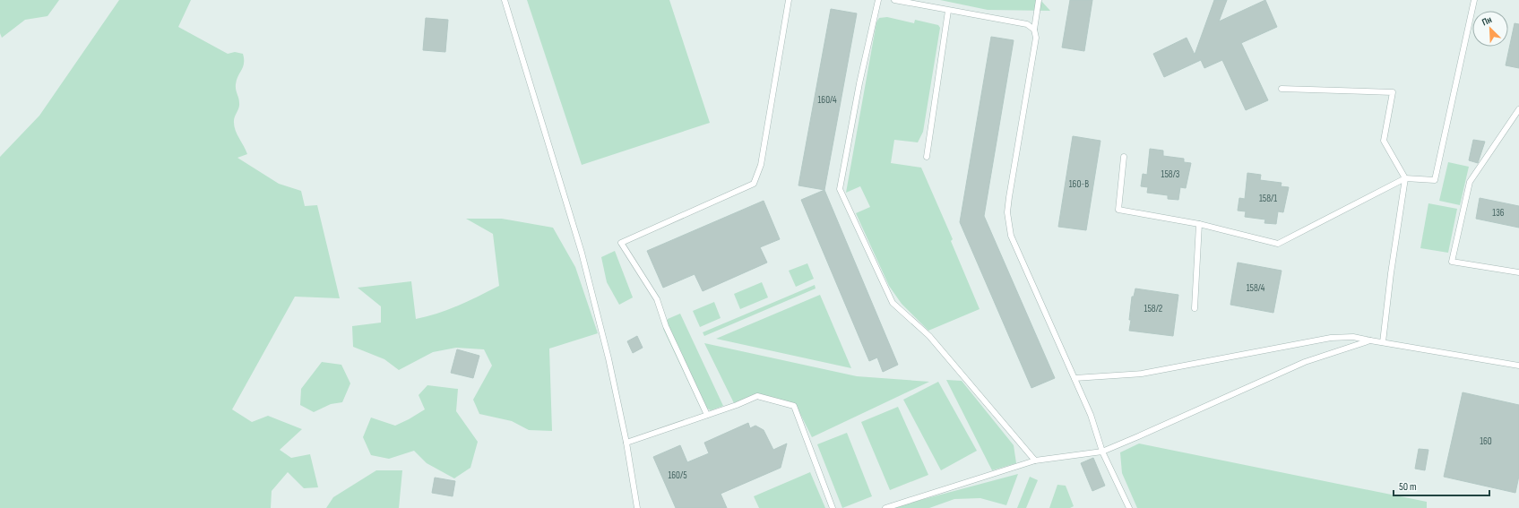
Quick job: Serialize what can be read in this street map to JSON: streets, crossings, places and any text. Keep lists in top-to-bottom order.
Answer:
{
  "house_numbers": [
    "160/4",
    "158/3",
    "160-В",
    "158/1",
    "136",
    "158/4",
    "158/2",
    "160",
    "160/5"
  ],
  "scale_bar": "50 m",
  "north": "top left"
}
